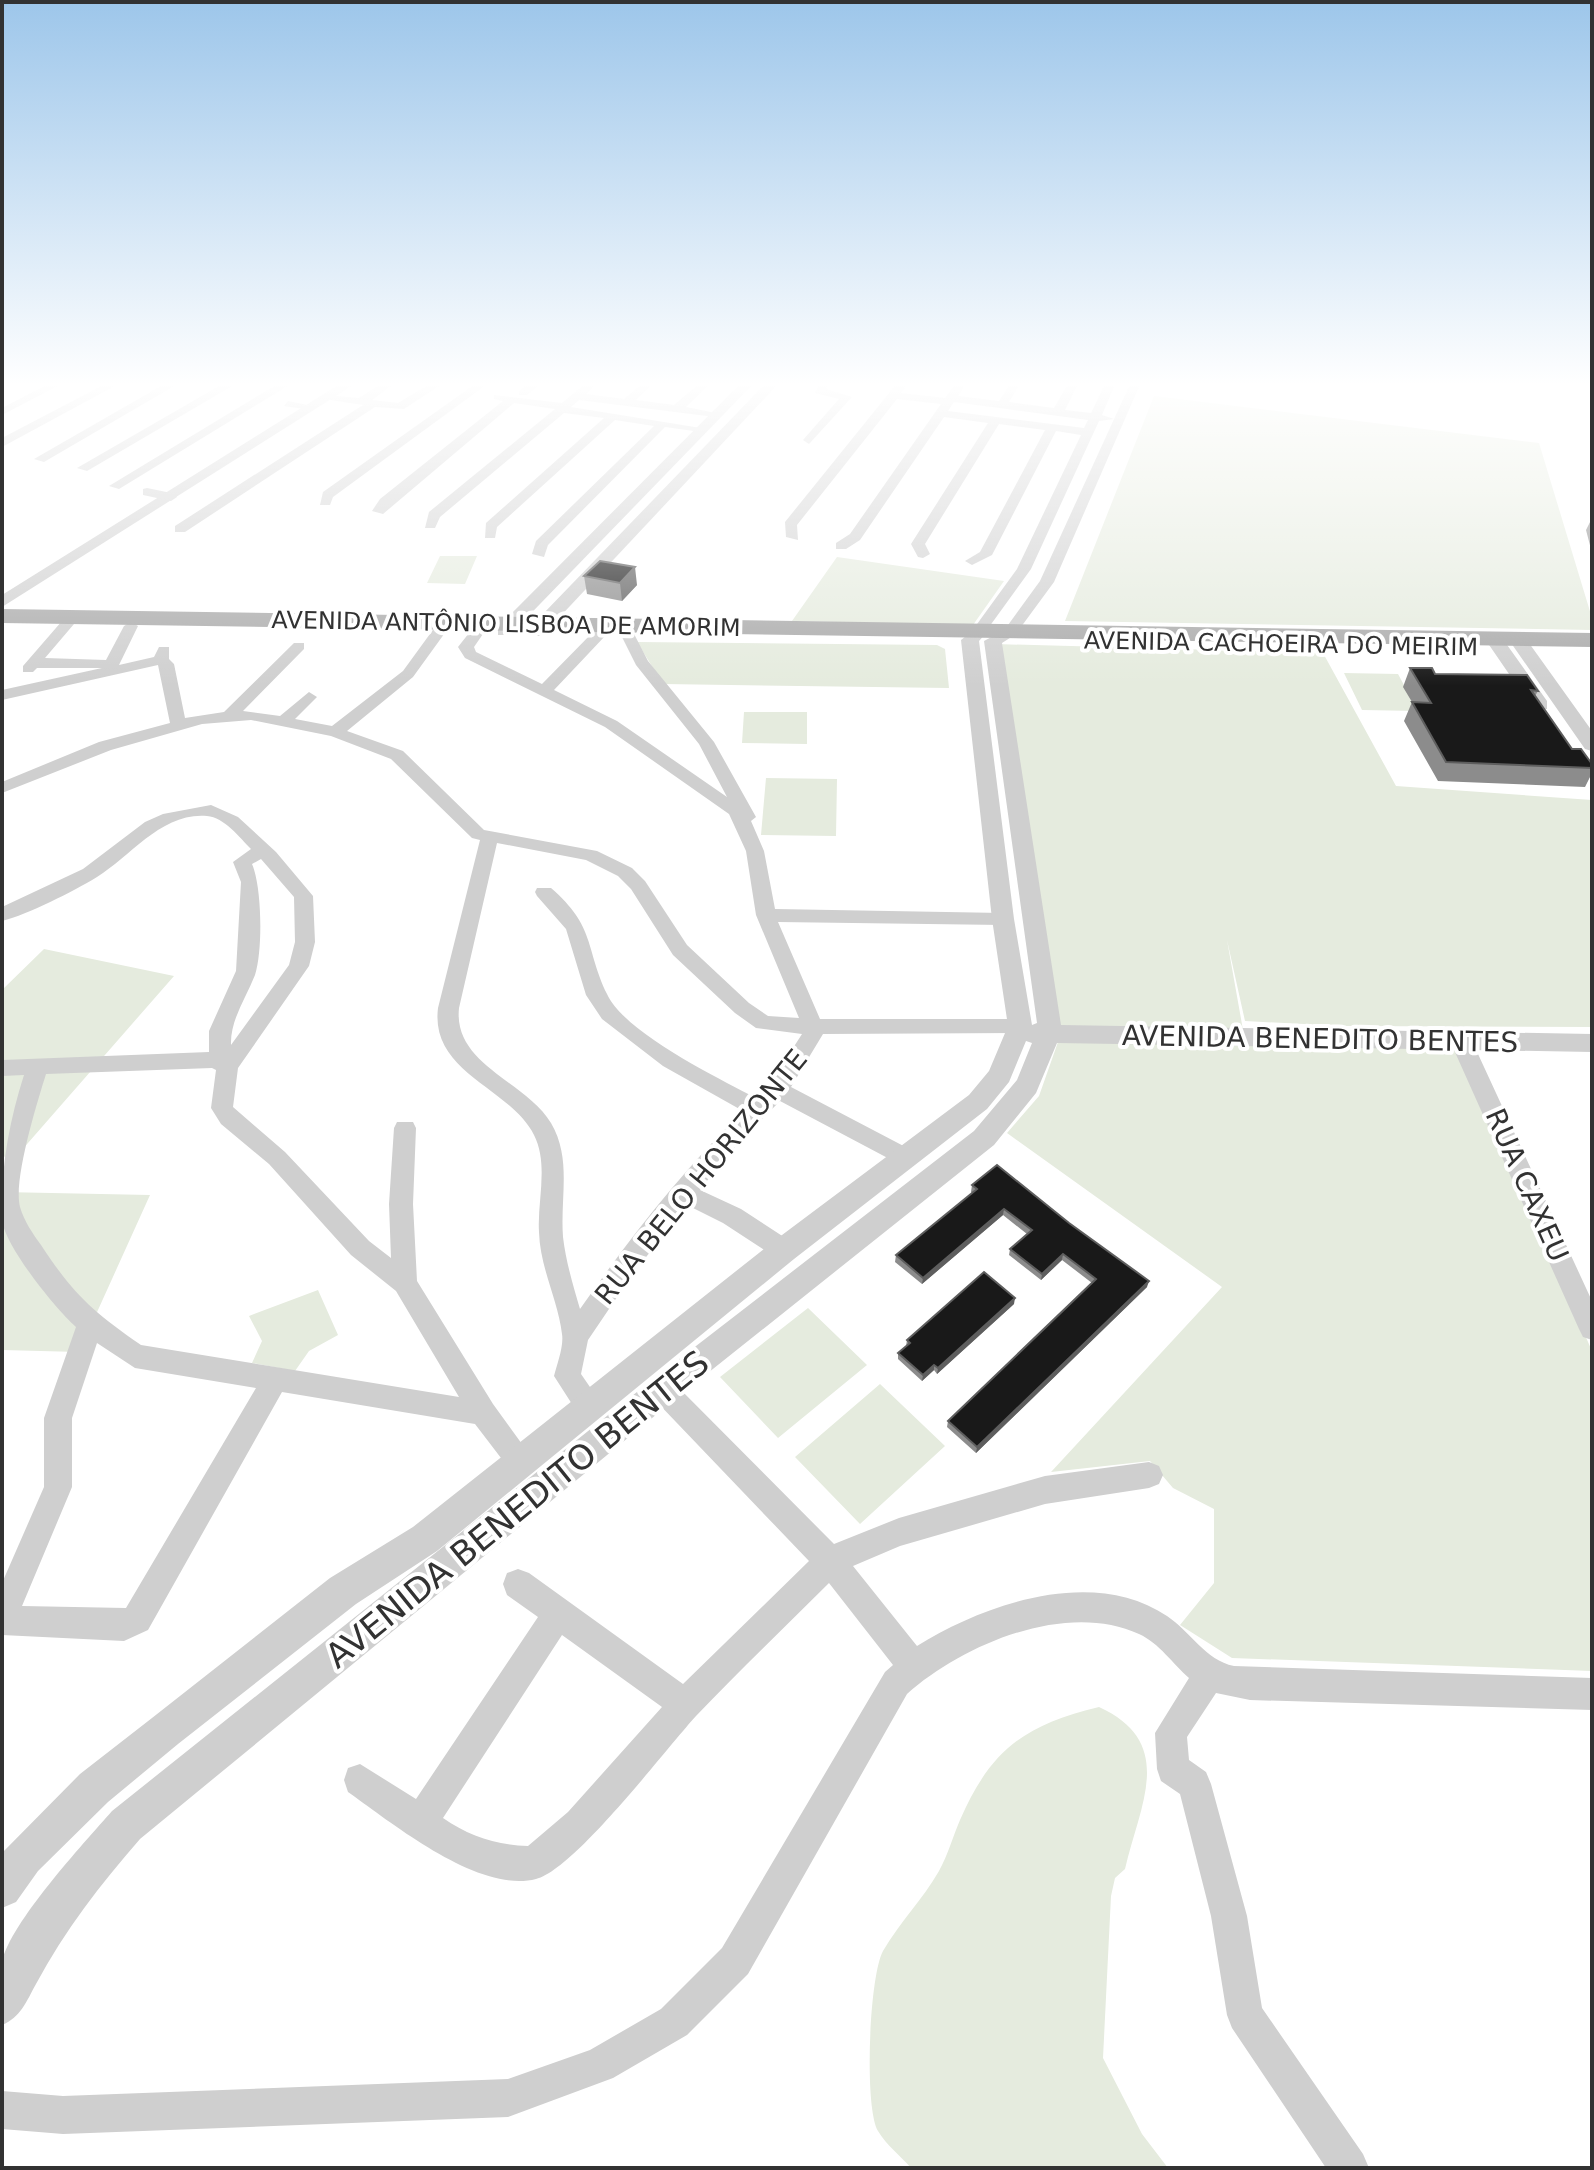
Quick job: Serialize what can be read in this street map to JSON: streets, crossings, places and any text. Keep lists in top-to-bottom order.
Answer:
{
  "streets": {
    "main road": ["AVENIDA ANTÔNIO LISBOA DE AMORIM", "AVENIDA CACHOEIRA DO MEIRIM"],
    "street": ["AVENIDA BENEDITO BENTES", "RUA BELO HORIZONTE", "RUA CAXEU"]
  },
  "crossings": [
    ["AVENIDA ANTÔNIO LISBOA DE AMORIM", "AVENIDA CACHOEIRA DO MEIRIM"],
    ["AVENIDA ANTÔNIO LISBOA DE AMORIM", "AVENIDA BENEDITO BENTES"],
    ["AVENIDA ANTÔNIO LISBOA DE AMORIM", "RUA BELO HORIZONTE"],
    ["AVENIDA CACHOEIRA DO MEIRIM", "AVENIDA BENEDITO BENTES"],
    ["AVENIDA BENEDITO BENTES", "RUA BELO HORIZONTE"],
    ["AVENIDA BENEDITO BENTES", "RUA CAXEU"]
  ]
}
